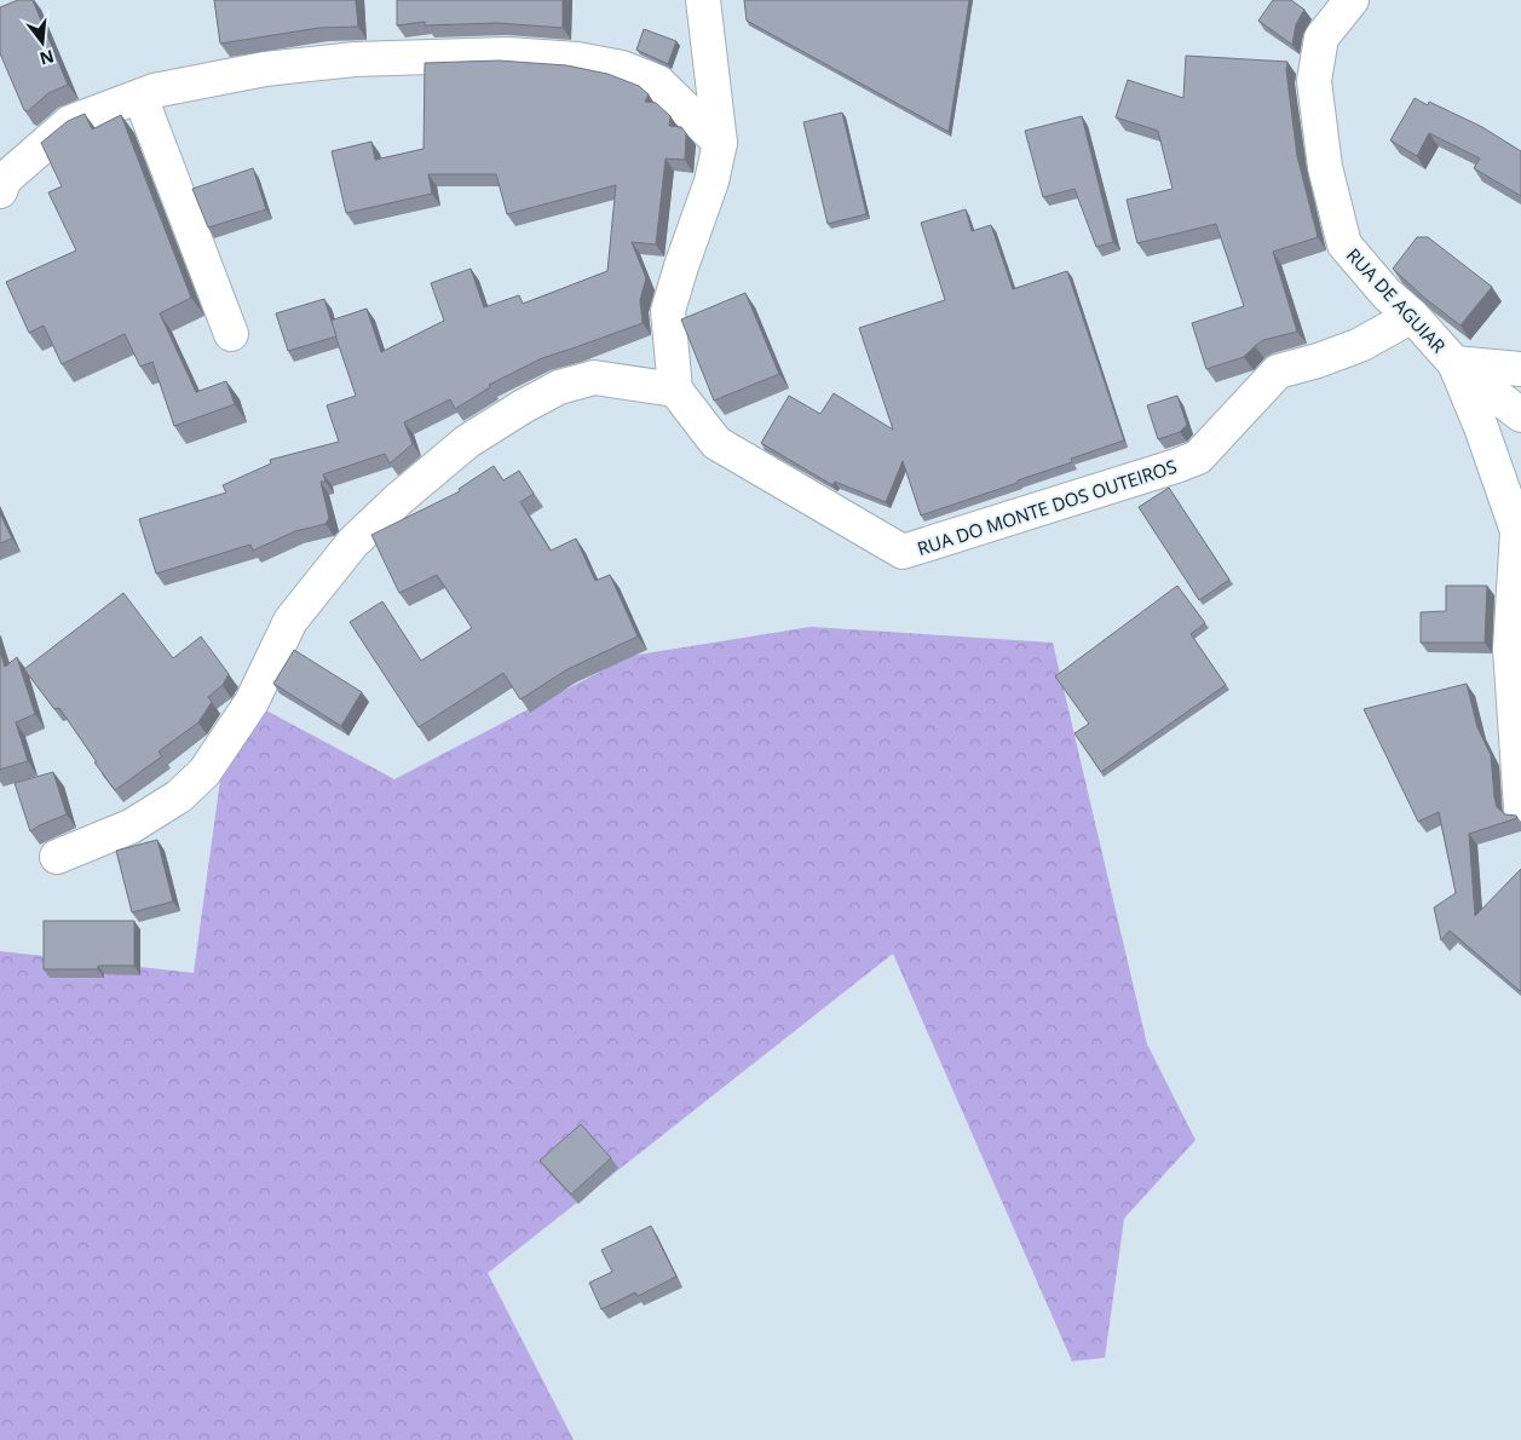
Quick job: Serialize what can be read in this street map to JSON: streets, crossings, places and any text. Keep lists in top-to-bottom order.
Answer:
{
  "streets": {
    "street": ["RUA DE AGUIAR", "RUA DO MONTE DOS OUTEIROS"]
  },
  "crossings": [
    ["RUA DE AGUIAR", "RUA DO MONTE DOS OUTEIROS"]
  ],
  "north": "bottom"
}
